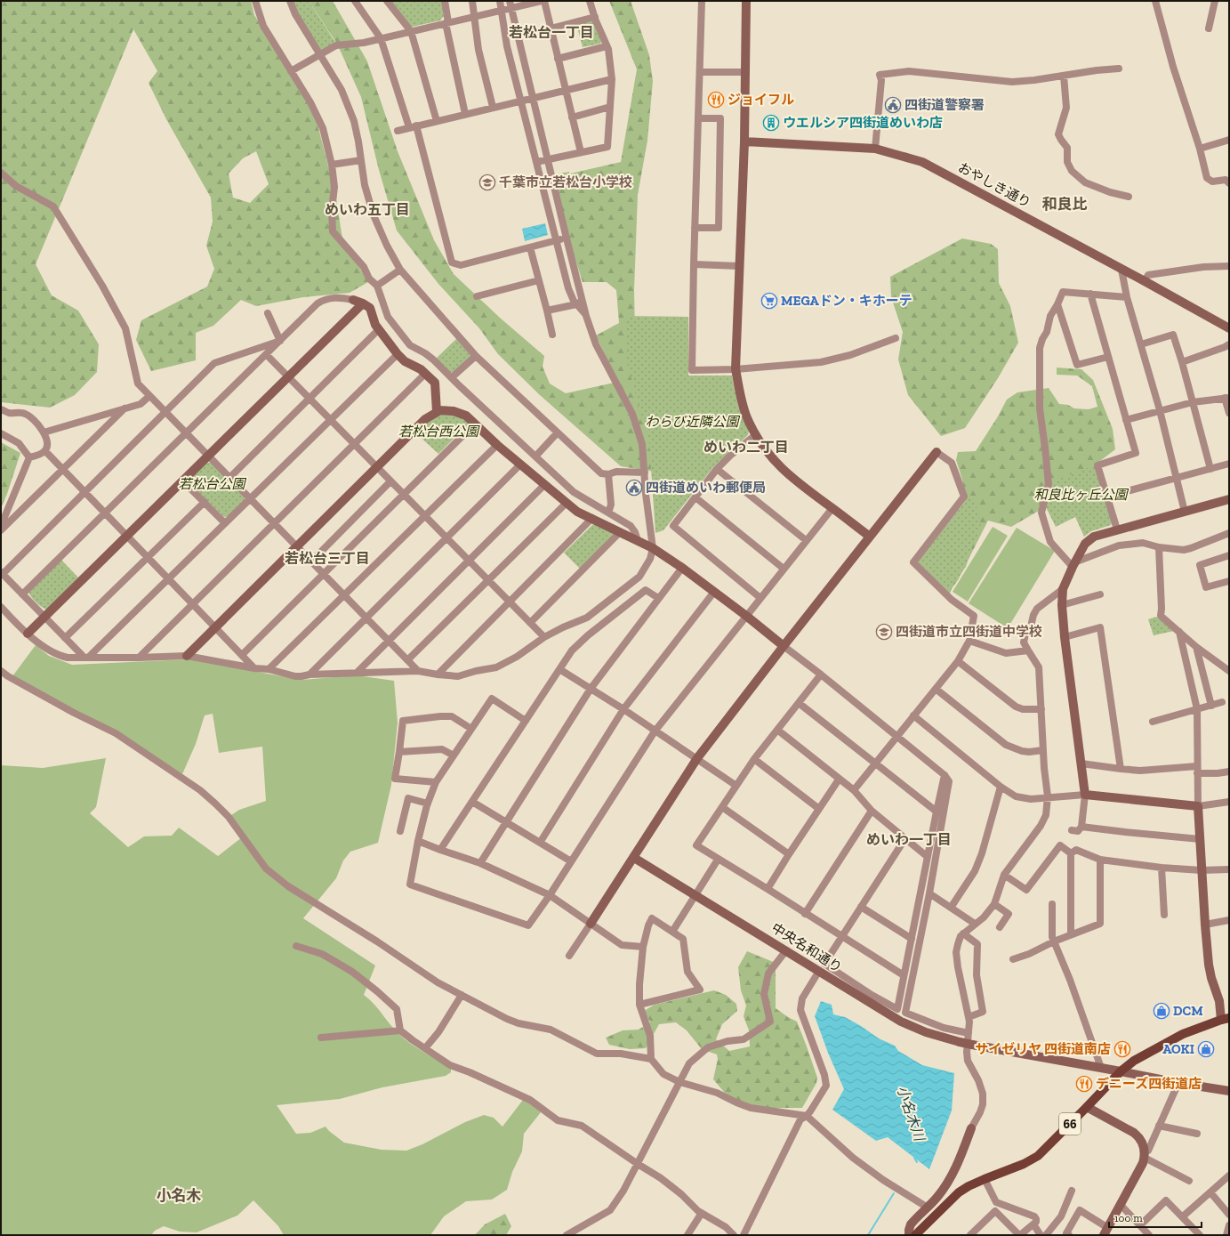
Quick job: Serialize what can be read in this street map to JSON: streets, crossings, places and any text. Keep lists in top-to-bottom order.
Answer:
{
  "streets": {
    "main road": ["66"],
    "street": ["おやしき通り", "中央名和通り"]
  },
  "crossings": [
    ["中央名和通り", "66"]
  ],
  "districts": [
    "若松台一丁目",
    "和良比",
    "めいわ五丁目",
    "めいわ二丁目",
    "若松台三丁目",
    "めいわ一丁目",
    "小名木"
  ],
  "water": ["小名木川"],
  "parks": [
    "わらび近隣公園",
    "若松台西公園",
    "若松台公園",
    "和良比ヶ丘公園"
  ],
  "places": {
    "restaurant": ["ジョイフル", "サイゼリヤ 四街道南店", "デニーズ四街道店"],
    "public building": ["四街道警察署", "四街道めいわ郵便局"],
    "building": ["ウエルシア四街道めいわ店"],
    "school or university": ["千葉市立若松台小学校", "四街道市立四街道中学校"],
    "supermarket": ["MEGAドン・キホーテ"],
    "shop": ["DCM", "AOKI"]
  },
  "scale_bar": "100 m"
}
